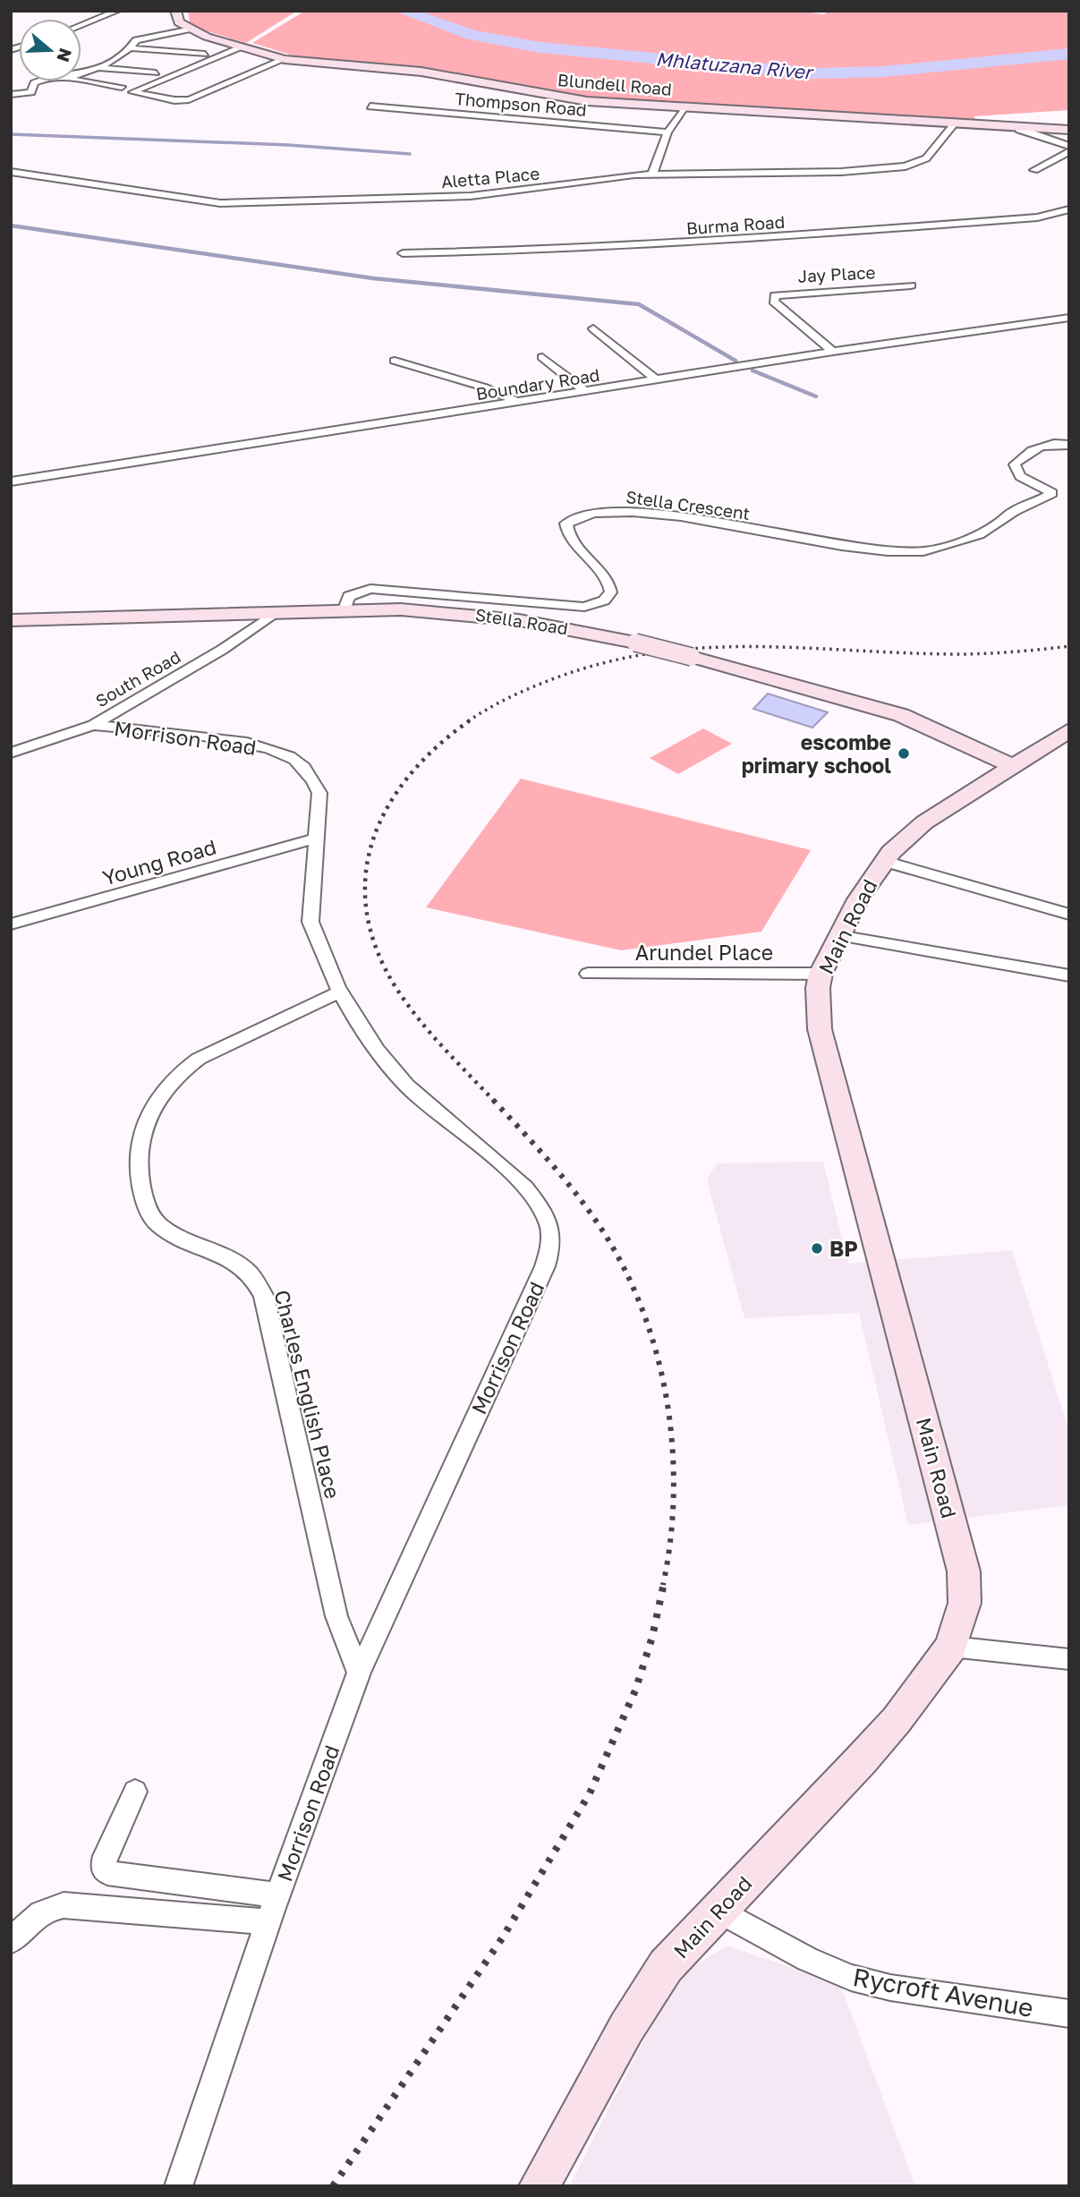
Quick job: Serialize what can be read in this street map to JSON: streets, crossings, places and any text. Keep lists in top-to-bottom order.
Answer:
{
  "streets": {
    "main road": ["Blundell Road", "Stella Road", "Main Road"],
    "street": [
      "Thompson Road",
      "Aletta Place",
      "Burma Road",
      "Jay Place",
      "Boundary Road",
      "Stella Crescent",
      "South Road",
      "Morrison Road",
      "Young Road",
      "Arundel Place",
      "Charles English Place",
      "Rycroft Avenue"
    ]
  },
  "crossings": [
    ["Blundell Road", "Aletta Place"],
    ["Jay Place", "Boundary Road"],
    ["Stella Crescent", "Stella Road"],
    ["Stella Road", "South Road"],
    ["Stella Road", "Main Road"],
    ["South Road", "Morrison Road"],
    ["Morrison Road", "Young Road"],
    ["Morrison Road", "Charles English Place"],
    ["Main Road", "Arundel Place"],
    ["Main Road", "Rycroft Avenue"]
  ],
  "water": ["Mhlatuzana River"],
  "places": ["escombe primary school", "BP"],
  "north": "right"
}
